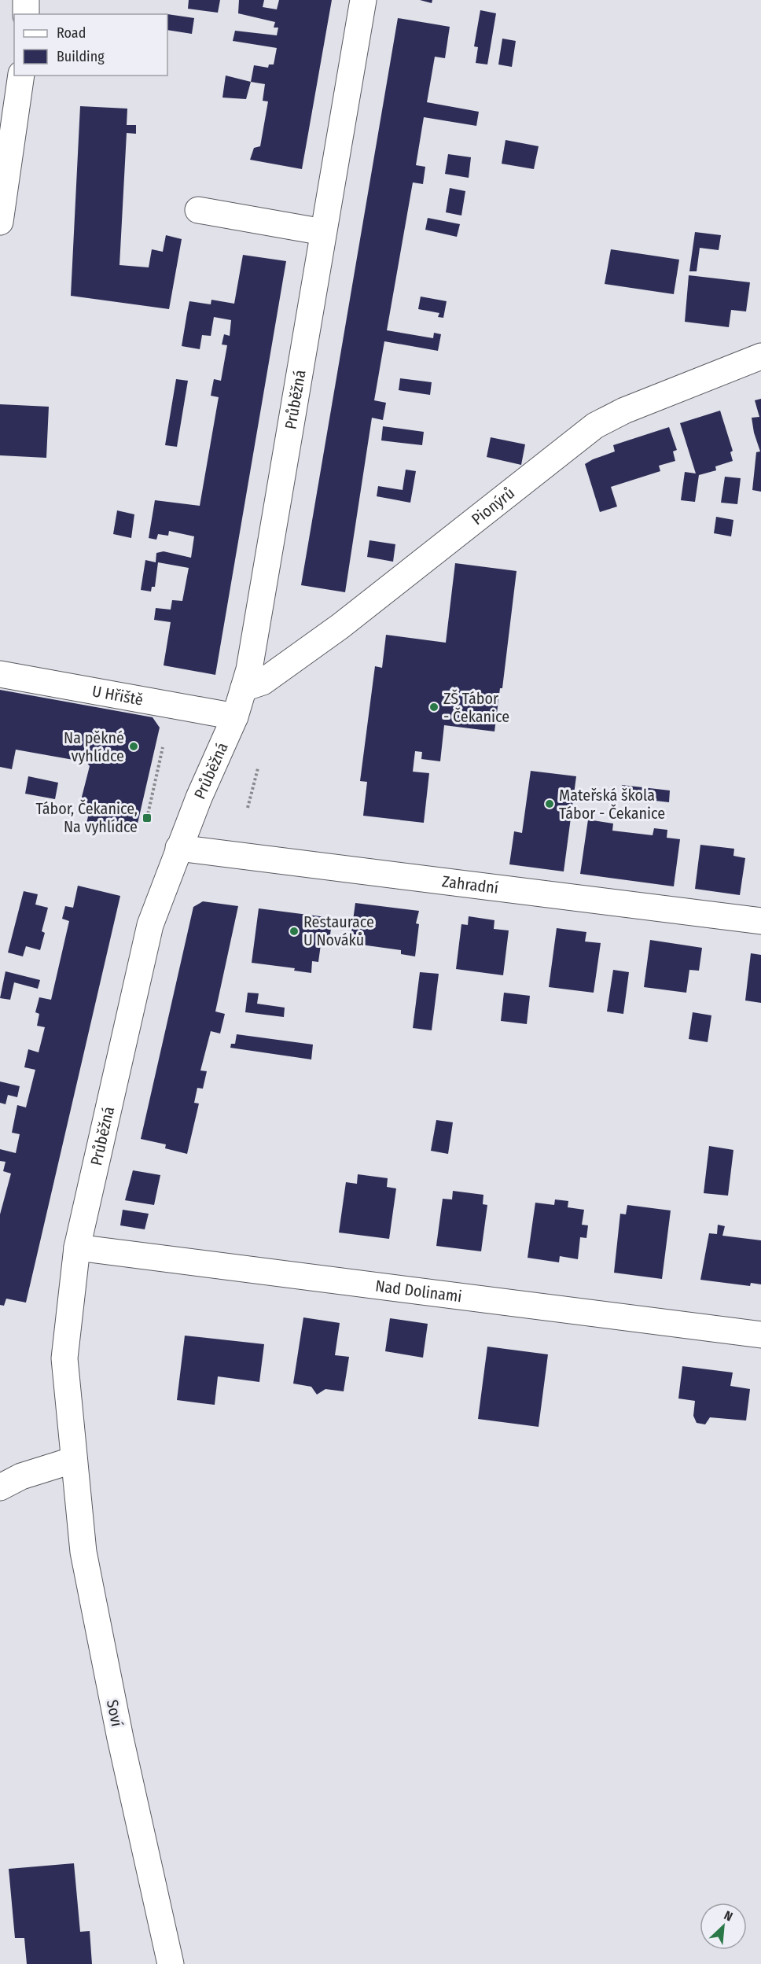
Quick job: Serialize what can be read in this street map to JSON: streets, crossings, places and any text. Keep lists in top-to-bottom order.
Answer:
{
  "streets": {
    "street": [
      "Průběžná",
      "Pionýrů",
      "U Hřiště",
      "Zahradní",
      "Nad Dolinami",
      "Soví"
    ]
  },
  "crossings": [
    ["Průběžná", "Pionýrů"],
    ["Průběžná", "U Hřiště"],
    ["Průběžná", "Zahradní"],
    ["Průběžná", "Nad Dolinami"],
    ["Průběžná", "Soví"]
  ],
  "places": {
    "other": [
      "ZŠ Tábor - Čekanice",
      "Na pěkné vyhlídce",
      "Mateřská škola Tábor - Čekanice",
      "Restaurace U Nováků"
    ],
    "transit": ["Tábor, Čekanice, Na vyhlídce"]
  },
  "legend": ["Road", "Building"],
  "north": "top right"
}
